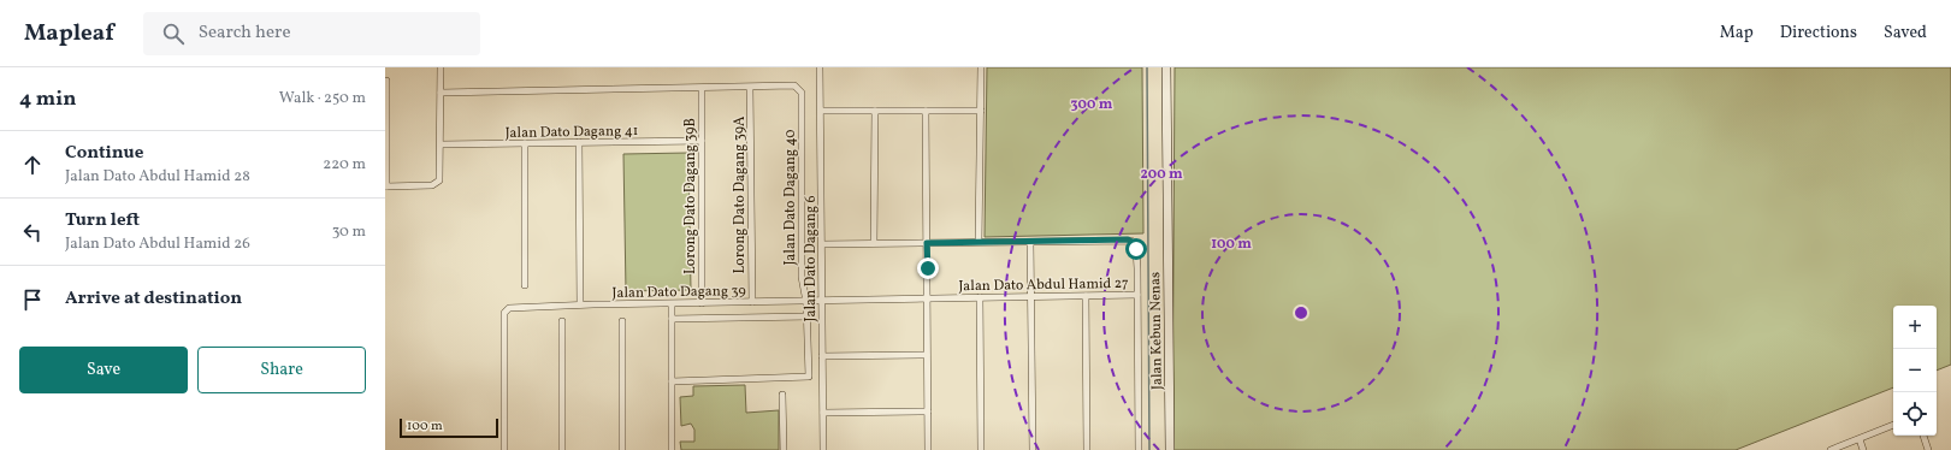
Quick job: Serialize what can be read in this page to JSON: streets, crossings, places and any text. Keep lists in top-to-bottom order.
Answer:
{
  "streets": {
    "street": [
      "Jalan Dato Dagang 41",
      "Lorong Dato Dagang 39A",
      "Lorong Dato Dagang 39B",
      "Jalan Dato Dagang 40",
      "Jalan Dato Dagang 6",
      "Jalan Dato Abdul Hamid 27",
      "Jalan Dato Dagang 39",
      "Jalan Kebun Nenas"
    ]
  },
  "crossings": [
    ["Jalan Dato Dagang 41", "Lorong Dato Dagang 39B"],
    ["Lorong Dato Dagang 39A", "Jalan Dato Dagang 40"],
    ["Lorong Dato Dagang 39A", "Jalan Dato Dagang 39"],
    ["Lorong Dato Dagang 39B", "Jalan Dato Dagang 39"],
    ["Jalan Dato Dagang 40", "Jalan Dato Abdul Hamid 27"],
    ["Jalan Dato Dagang 40", "Jalan Dato Dagang 39"],
    ["Jalan Dato Dagang 6", "Jalan Dato Abdul Hamid 27"],
    ["Jalan Dato Abdul Hamid 27", "Jalan Dato Dagang 39"]
  ],
  "scale_bar": "100 m",
  "page": {
    "header": "Mapleaf",
    "search": "Search here",
    "nav": ["Map", "Directions", "Saved"],
    "heading": ["4 min", "Walk · 250 m"],
    "list": [
      ["Continue", "Jalan Dato Abdul Hamid 28", "220 m"],
      ["Turn left", "Jalan Dato Abdul Hamid 26", "30 m"],
      "Arrive at destination"
    ],
    "map_buttons": ["+", "−"],
    "buttons": ["Save", "Share"],
    "scale": "100 m"
  },
  "rings": ["300 m", "200 m", "100 m"]
}
